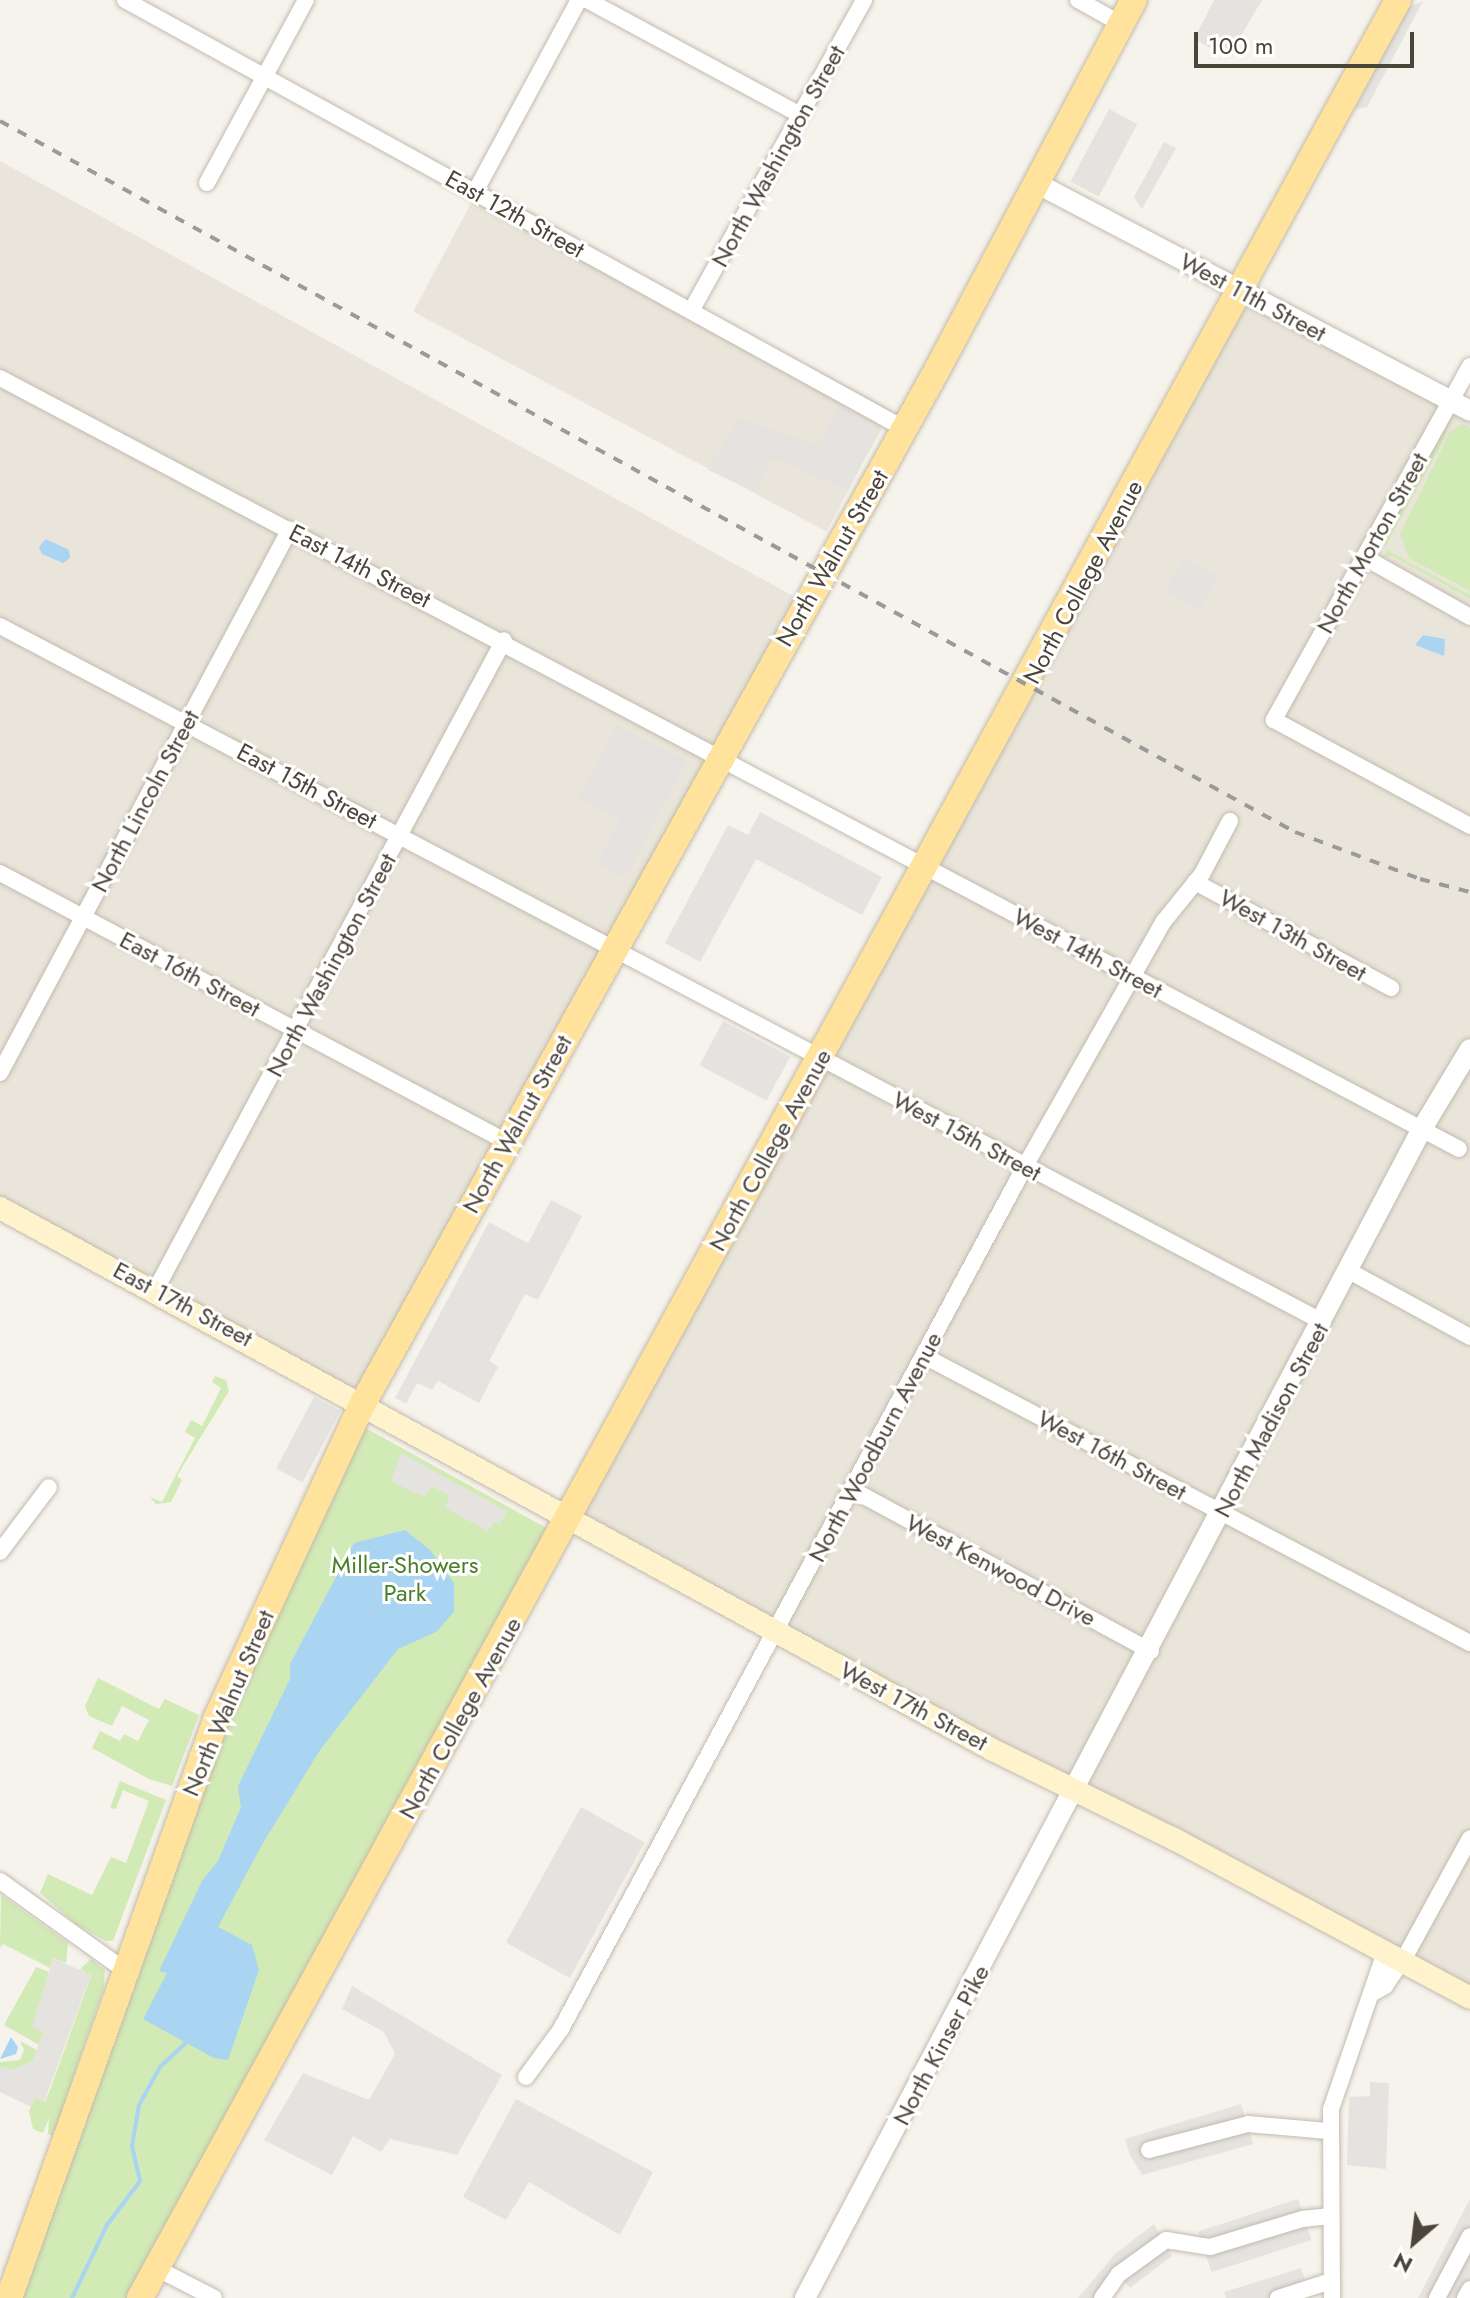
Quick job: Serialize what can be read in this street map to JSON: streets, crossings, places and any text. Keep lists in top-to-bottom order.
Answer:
{
  "streets": {
    "main road": [
      "North Walnut Street",
      "North College Avenue",
      "East 17th Street",
      "West 17th Street"
    ],
    "street": [
      "North Washington Street",
      "East 12th Street",
      "West 11th Street",
      "North Morton Street",
      "East 14th Street",
      "East 15th Street",
      "North Lincoln Street",
      "West 13th Street",
      "West 14th Street",
      "East 16th Street",
      "West 15th Street",
      "North Madison Street",
      "North Woodburn Avenue",
      "West 16th Street",
      "West Kenwood Drive",
      "North Kinser Pike"
    ]
  },
  "crossings": [
    ["North Washington Street", "East 12th Street"],
    ["North Washington Street", "East 14th Street"],
    ["North Washington Street", "East 15th Street"],
    ["North Washington Street", "East 16th Street"],
    ["North Washington Street", "East 17th Street"],
    ["East 12th Street", "North Walnut Street"],
    ["West 11th Street", "North Morton Street"],
    ["West 11th Street", "North Walnut Street"],
    ["West 11th Street", "North College Avenue"],
    ["North Walnut Street", "East 14th Street"],
    ["North Walnut Street", "East 15th Street"],
    ["North Walnut Street", "West 14th Street"],
    ["North Walnut Street", "East 16th Street"],
    ["North Walnut Street", "West 15th Street"],
    ["North Walnut Street", "East 17th Street"],
    ["North Walnut Street", "West 17th Street"],
    ["East 14th Street", "North Lincoln Street"],
    ["East 14th Street", "West 14th Street"],
    ["North College Avenue", "West 14th Street"],
    ["North College Avenue", "West 15th Street"],
    ["North College Avenue", "West 17th Street"],
    ["East 15th Street", "North Lincoln Street"],
    ["East 15th Street", "West 15th Street"],
    ["North Lincoln Street", "East 16th Street"],
    ["West 13th Street", "North Woodburn Avenue"],
    ["West 14th Street", "North Madison Street"],
    ["West 14th Street", "North Woodburn Avenue"],
    ["West 15th Street", "North Madison Street"],
    ["West 15th Street", "North Woodburn Avenue"],
    ["East 17th Street", "West 17th Street"],
    ["North Madison Street", "West 16th Street"],
    ["North Madison Street", "West Kenwood Drive"],
    ["North Madison Street", "West 17th Street"],
    ["North Madison Street", "North Kinser Pike"],
    ["North Woodburn Avenue", "West 16th Street"],
    ["North Woodburn Avenue", "West Kenwood Drive"],
    ["North Woodburn Avenue", "West 17th Street"],
    ["West 17th Street", "North Kinser Pike"]
  ],
  "parks": ["Miller-Showers Park"],
  "scale_bar": "100 m",
  "north": "bottom left"
}
